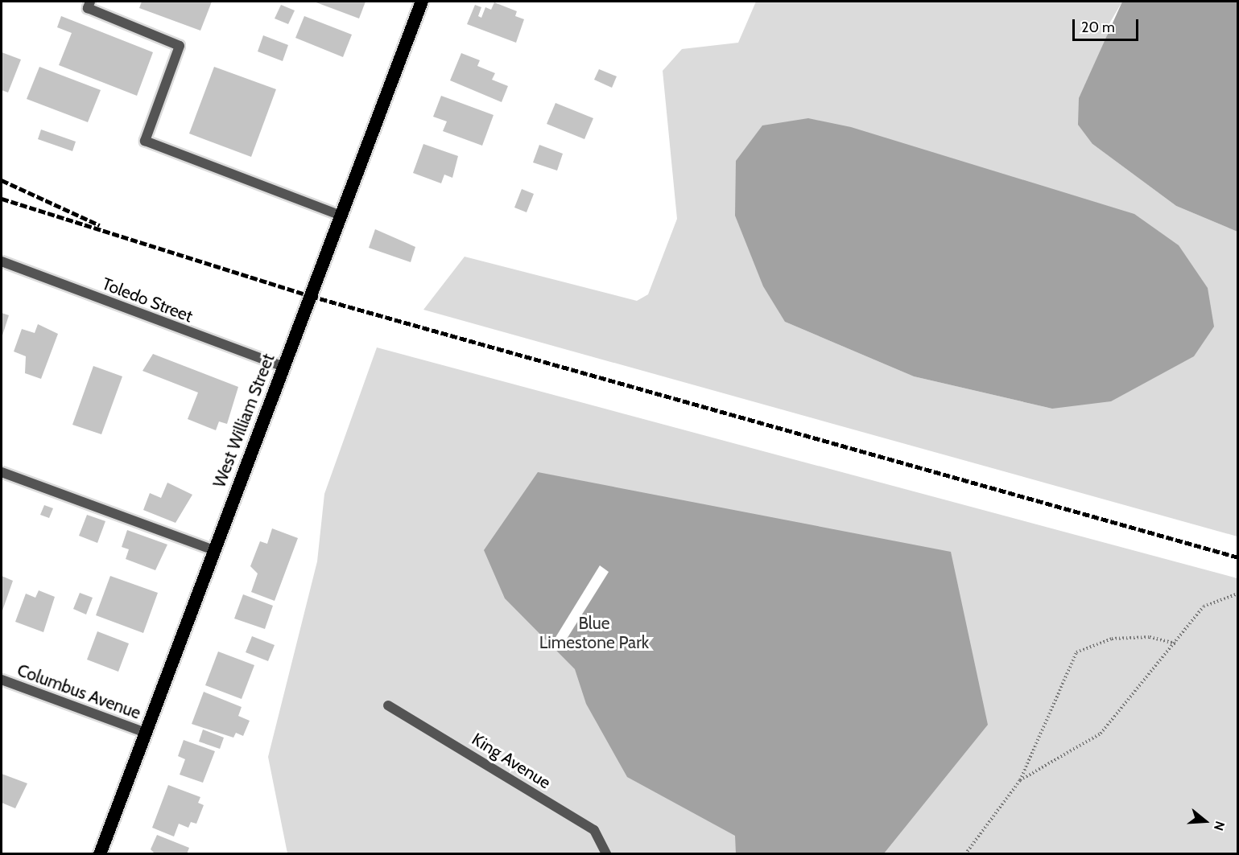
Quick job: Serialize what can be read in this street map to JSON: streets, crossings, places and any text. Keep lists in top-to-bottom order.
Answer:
{
  "streets": {
    "highway": ["West William Street"],
    "street": ["Toledo Street", "Columbus Avenue", "King Avenue"]
  },
  "crossings": [
    ["Toledo Street", "West William Street"],
    ["West William Street", "Columbus Avenue"]
  ],
  "parks": ["Blue Limestone Park"],
  "scale_bar": "20 m",
  "north": "right"
}
